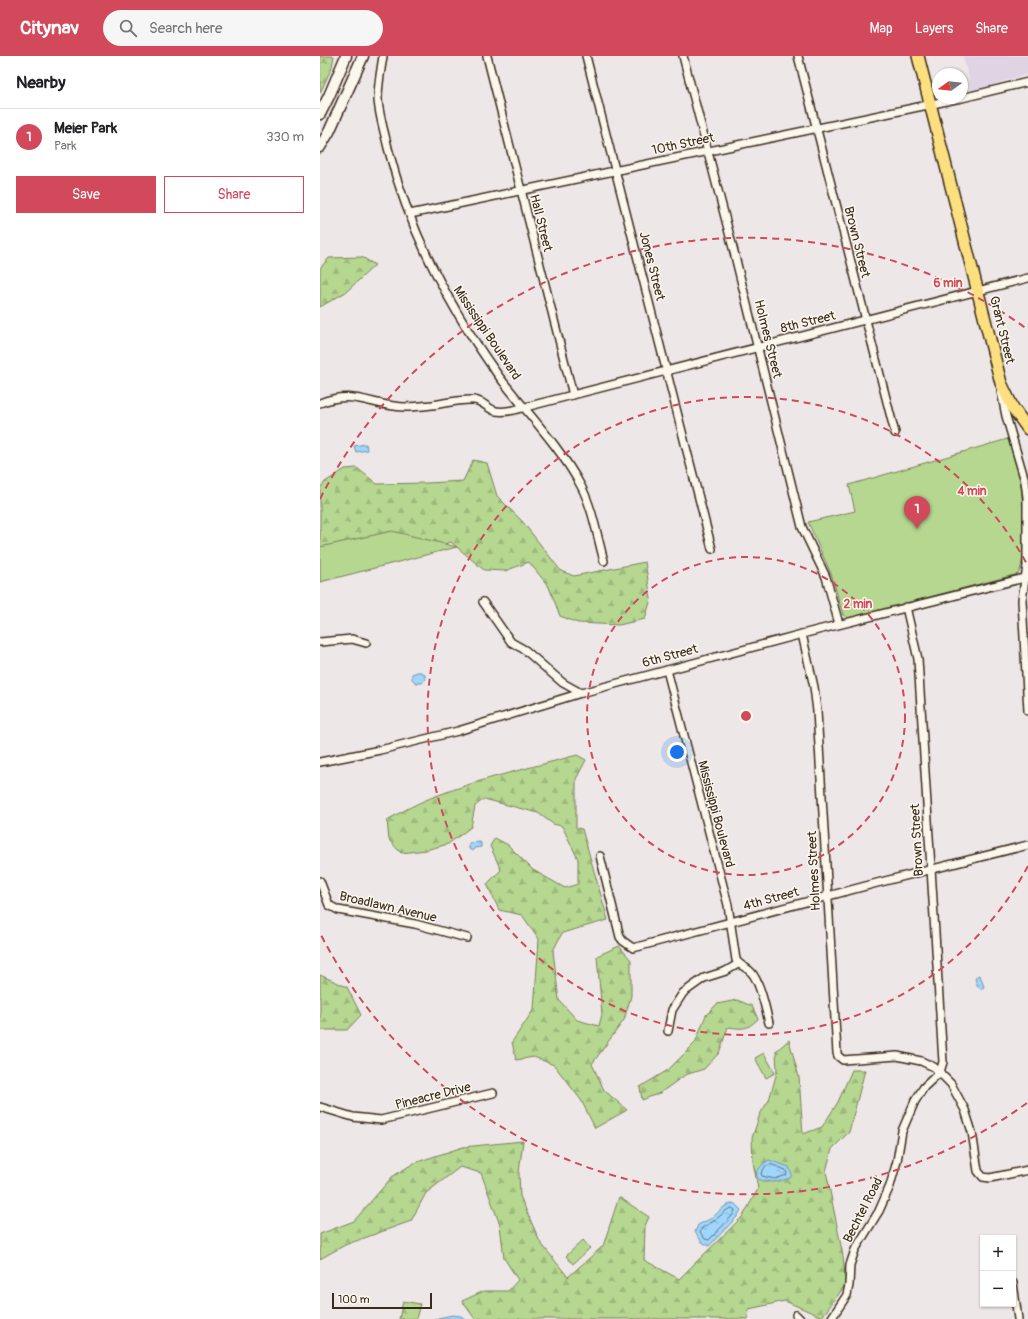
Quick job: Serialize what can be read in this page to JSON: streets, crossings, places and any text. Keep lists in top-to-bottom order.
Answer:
{
  "streets": {
    "main road": ["Grant Street"],
    "street": [
      "10th Street",
      "Hall Street",
      "Brown Street",
      "Jones Street",
      "8th Street",
      "Mississippi Boulevard",
      "Holmes Street",
      "6th Street",
      "4th Street",
      "Broadlawn Avenue",
      "Pineacre Drive",
      "Bechtel Road"
    ]
  },
  "crossings": [
    ["10th Street", "Hall Street"],
    ["10th Street", "Brown Street"],
    ["10th Street", "Jones Street"],
    ["10th Street", "Grant Street"],
    ["10th Street", "Mississippi Boulevard"],
    ["10th Street", "Holmes Street"],
    ["Hall Street", "8th Street"],
    ["Brown Street", "8th Street"],
    ["Brown Street", "Holmes Street"],
    ["Brown Street", "6th Street"],
    ["Brown Street", "4th Street"],
    ["Brown Street", "Bechtel Road"],
    ["Jones Street", "8th Street"],
    ["8th Street", "Grant Street"],
    ["8th Street", "Mississippi Boulevard"],
    ["8th Street", "Holmes Street"],
    ["Grant Street", "6th Street"],
    ["Mississippi Boulevard", "6th Street"],
    ["Mississippi Boulevard", "4th Street"],
    ["Holmes Street", "6th Street"],
    ["Holmes Street", "4th Street"],
    ["Holmes Street", "Bechtel Road"]
  ],
  "scale_bar": "100 m",
  "north": "left",
  "page": {
    "header": "Citynav",
    "search": "Search here",
    "nav": ["Map", "Layers", "Share"],
    "heading": "Nearby",
    "list": [
      {
        "mark": "1",
        "name": "Meier Park",
        "note": "Park",
        "value": "330 m"
      }
    ],
    "buttons": ["Save", "Share"],
    "pins": "1",
    "map_buttons": ["+", "−"],
    "scale": "100 m"
  },
  "rings": ["6 min", "4 min", "2 min"]
}
